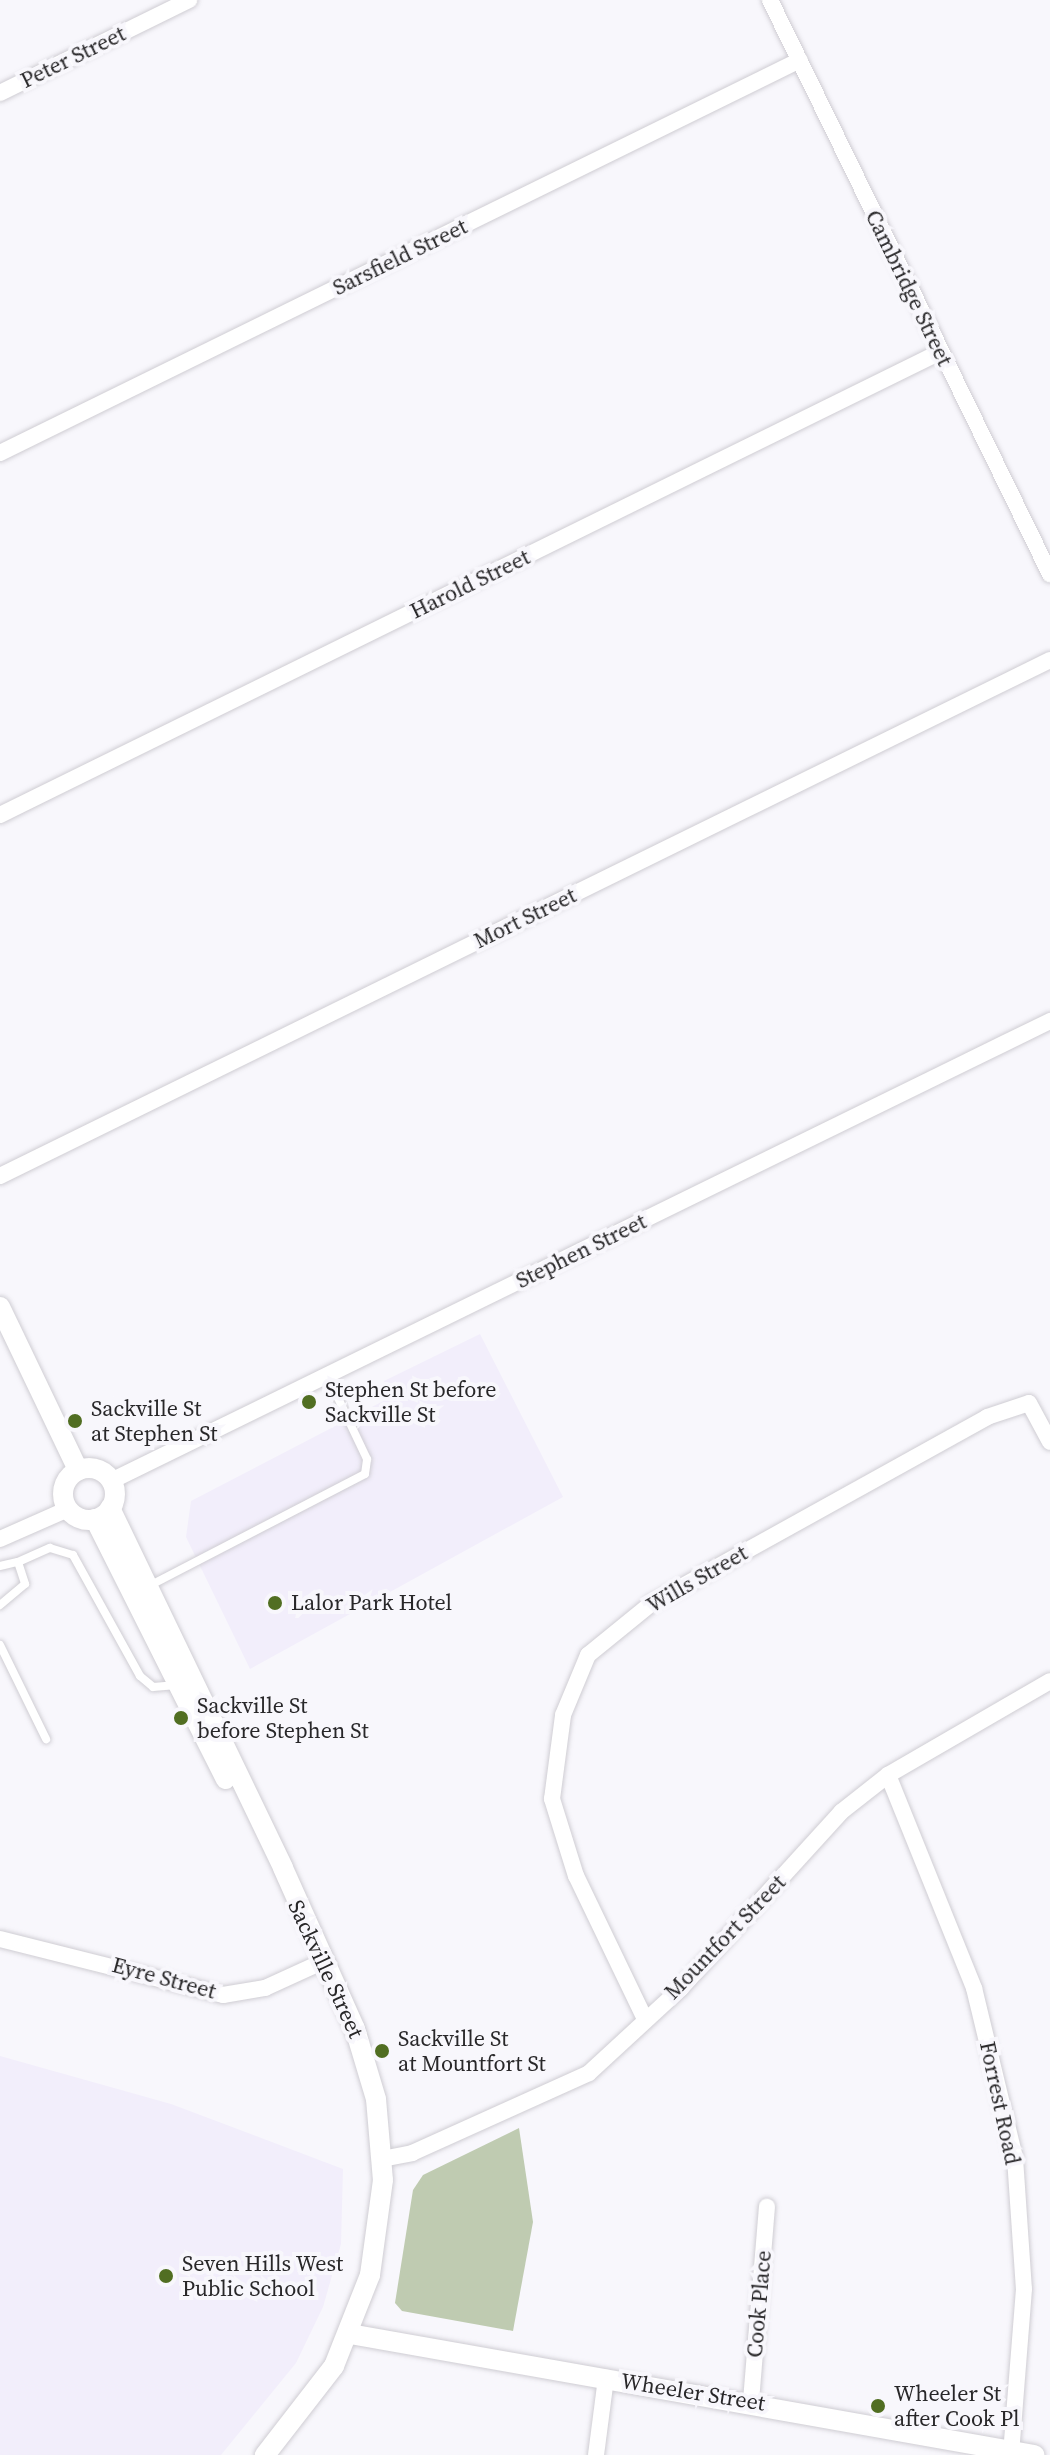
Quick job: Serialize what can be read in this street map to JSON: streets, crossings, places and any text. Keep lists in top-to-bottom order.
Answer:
{
  "streets": {
    "street": [
      "Peter Street",
      "Sarsfield Street",
      "Cambridge Street",
      "Harold Street",
      "Mort Street",
      "Stephen Street",
      "Wills Street",
      "Mountfort Street",
      "Sackville Street",
      "Eyre Street",
      "Forrest Road",
      "Cook Place",
      "Wheeler Street"
    ]
  },
  "crossings": [
    ["Sarsfield Street", "Cambridge Street"],
    ["Cambridge Street", "Harold Street"],
    ["Stephen Street", "Sackville Street"],
    ["Wills Street", "Mountfort Street"],
    ["Mountfort Street", "Sackville Street"],
    ["Mountfort Street", "Forrest Road"],
    ["Sackville Street", "Eyre Street"],
    ["Sackville Street", "Wheeler Street"],
    ["Forrest Road", "Wheeler Street"],
    ["Cook Place", "Wheeler Street"]
  ],
  "places": [
    "Stephen St before Sackville St",
    "Sackville St at Stephen St",
    "Lalor Park Hotel",
    "Sackville St before Stephen St",
    "Sackville St at Mountfort St",
    "Seven Hills West Public School",
    "Wheeler St after Cook Pl"
  ]
}
